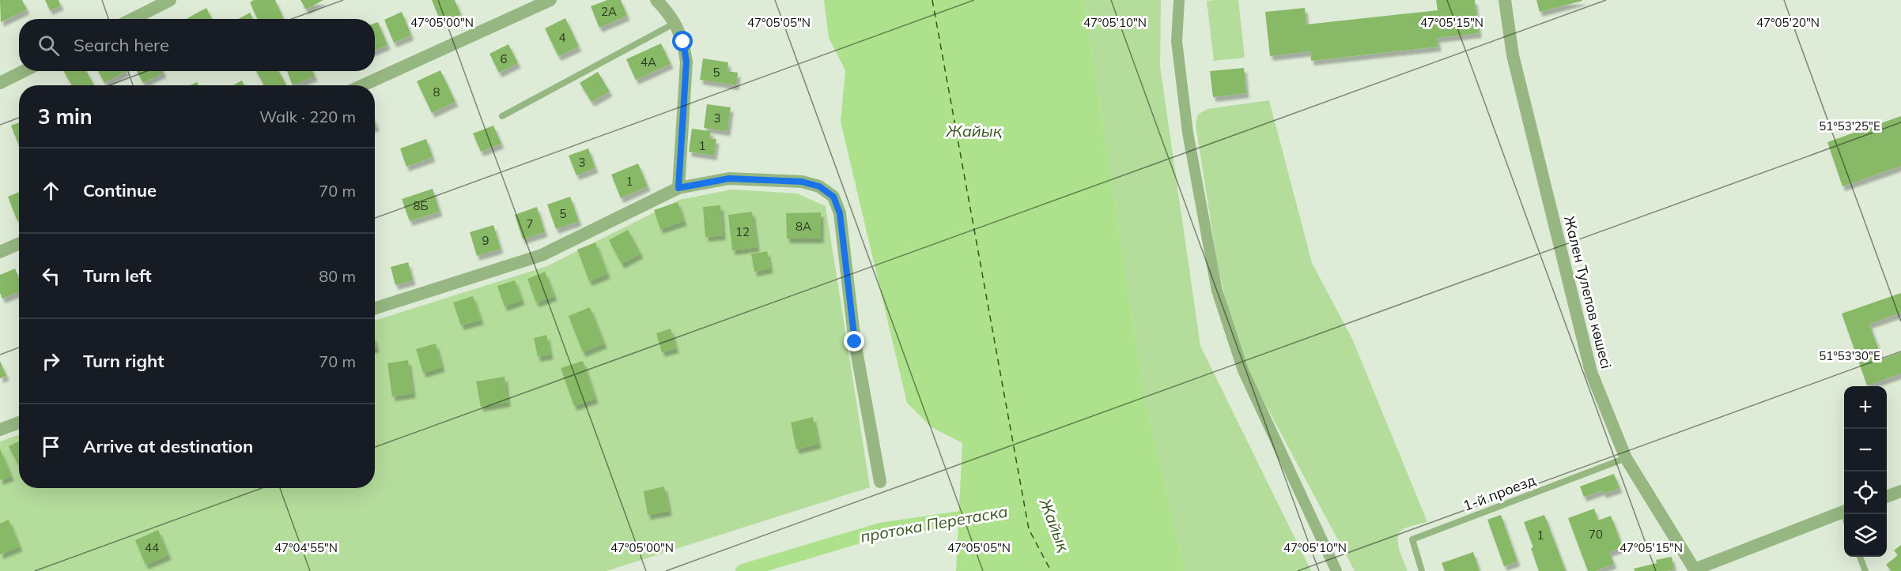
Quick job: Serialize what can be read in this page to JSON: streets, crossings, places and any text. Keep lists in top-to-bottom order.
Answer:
{
  "streets": {
    "street": ["Жален Тулепов көшесі"],
    "lane": ["1-й проезд"]
  },
  "crossings": [
    ["Жален Тулепов көшесі", "1-й проезд"]
  ],
  "water": ["Жайық", "протока Перетаска"],
  "house_numbers": [
    "2А",
    "4",
    "6",
    "4А",
    "5",
    "8",
    "3",
    "1",
    "3",
    "1",
    "8Б",
    "5",
    "7",
    "8А",
    "12",
    "9",
    "70",
    "1",
    "44"
  ],
  "page": {
    "search": "Search here",
    "heading": ["3 min", "Walk · 220 m"],
    "list": [
      ["Continue", "70 m"],
      ["Turn left", "80 m"],
      ["Turn right", "70 m"],
      "Arrive at destination"
    ],
    "map_buttons": ["+", "−"]
  },
  "coordinates": [
    "47°05'00\"N",
    "47°05'05\"N",
    "47°05'10\"N",
    "47°05'15\"N",
    "47°05'20\"N",
    "51°53'25\"E",
    "51°53'30\"E",
    "47°04'55\"N"
  ]
}
